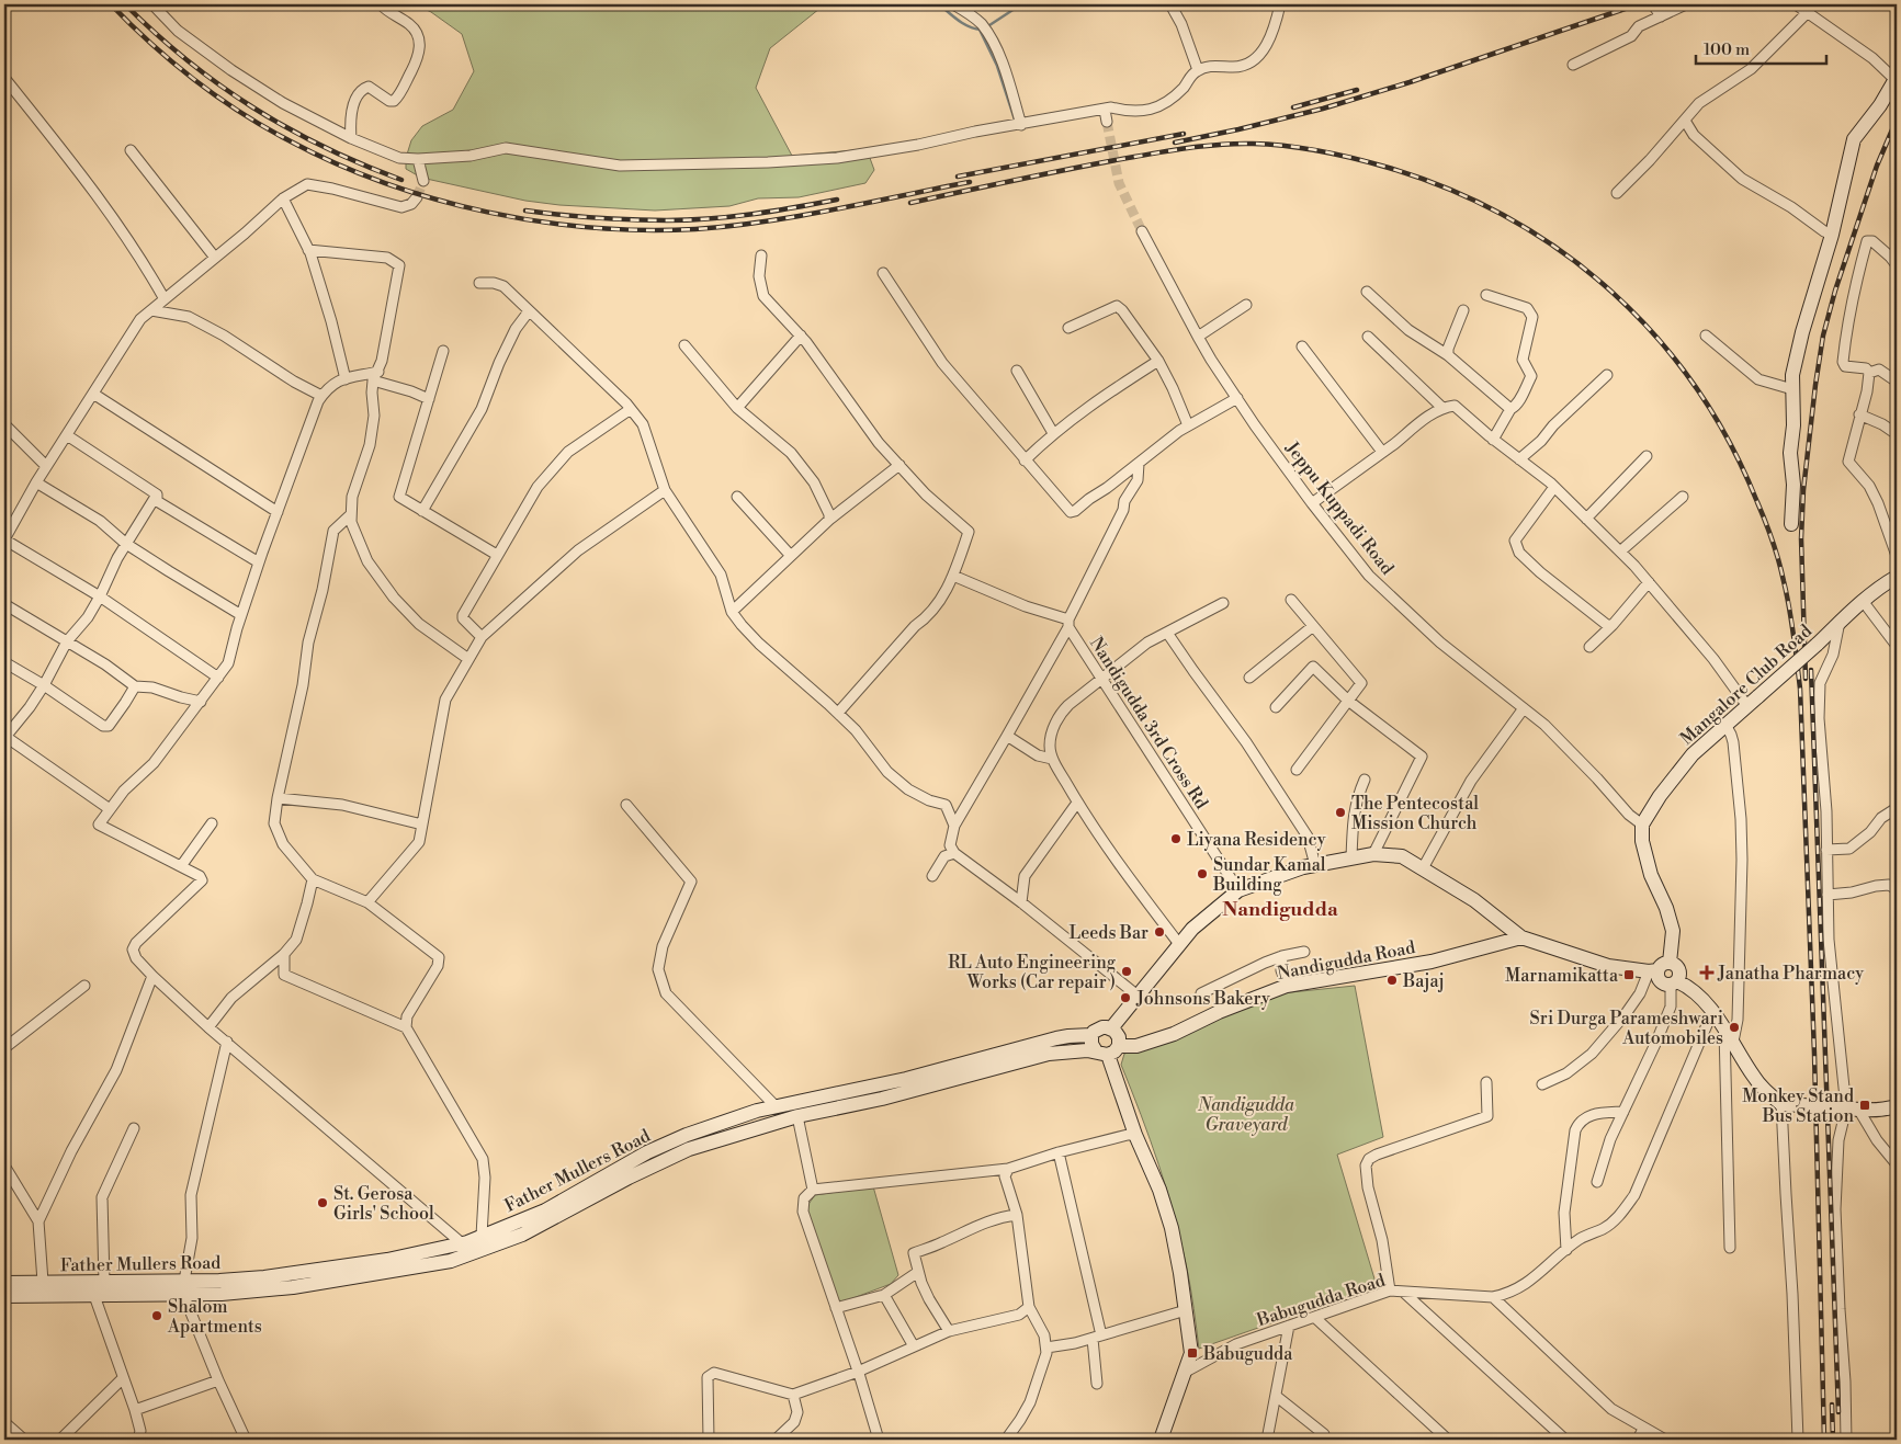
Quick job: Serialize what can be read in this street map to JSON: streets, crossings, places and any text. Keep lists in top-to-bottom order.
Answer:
{
  "streets": {
    "main road": ["Mangalore Club Road", "Nandigudda Road", "Father Mullers Road"],
    "street": ["Jeppu Kuppadi Road", "Nandigudda 3rd Cross Rd", "Babugudda Road"]
  },
  "crossings": [
    ["Jeppu Kuppadi Road", "Mangalore Club Road"],
    ["Nandigudda Road", "Father Mullers Road"]
  ],
  "districts": ["Nandigudda"],
  "parks": ["Nandigudda Graveyard"],
  "places": {
    "other": [
      "The Pentecostal Mission Church",
      "Liyana Residency",
      "Sundar Kamal Building",
      "Leeds Bar",
      "RL Auto Engineering Works (Car repair )",
      "Bajaj",
      "Johnsons Bakery",
      "Sri Durga Parameshwari Automobiles",
      "St. Gerosa Girls' School",
      "Shalom Apartments"
    ],
    "health": ["Janatha Pharmacy"],
    "transit": ["Marnamikatta", "Monkey Stand Bus Station", "Babugudda"]
  },
  "scale_bar": "100 m"
}
